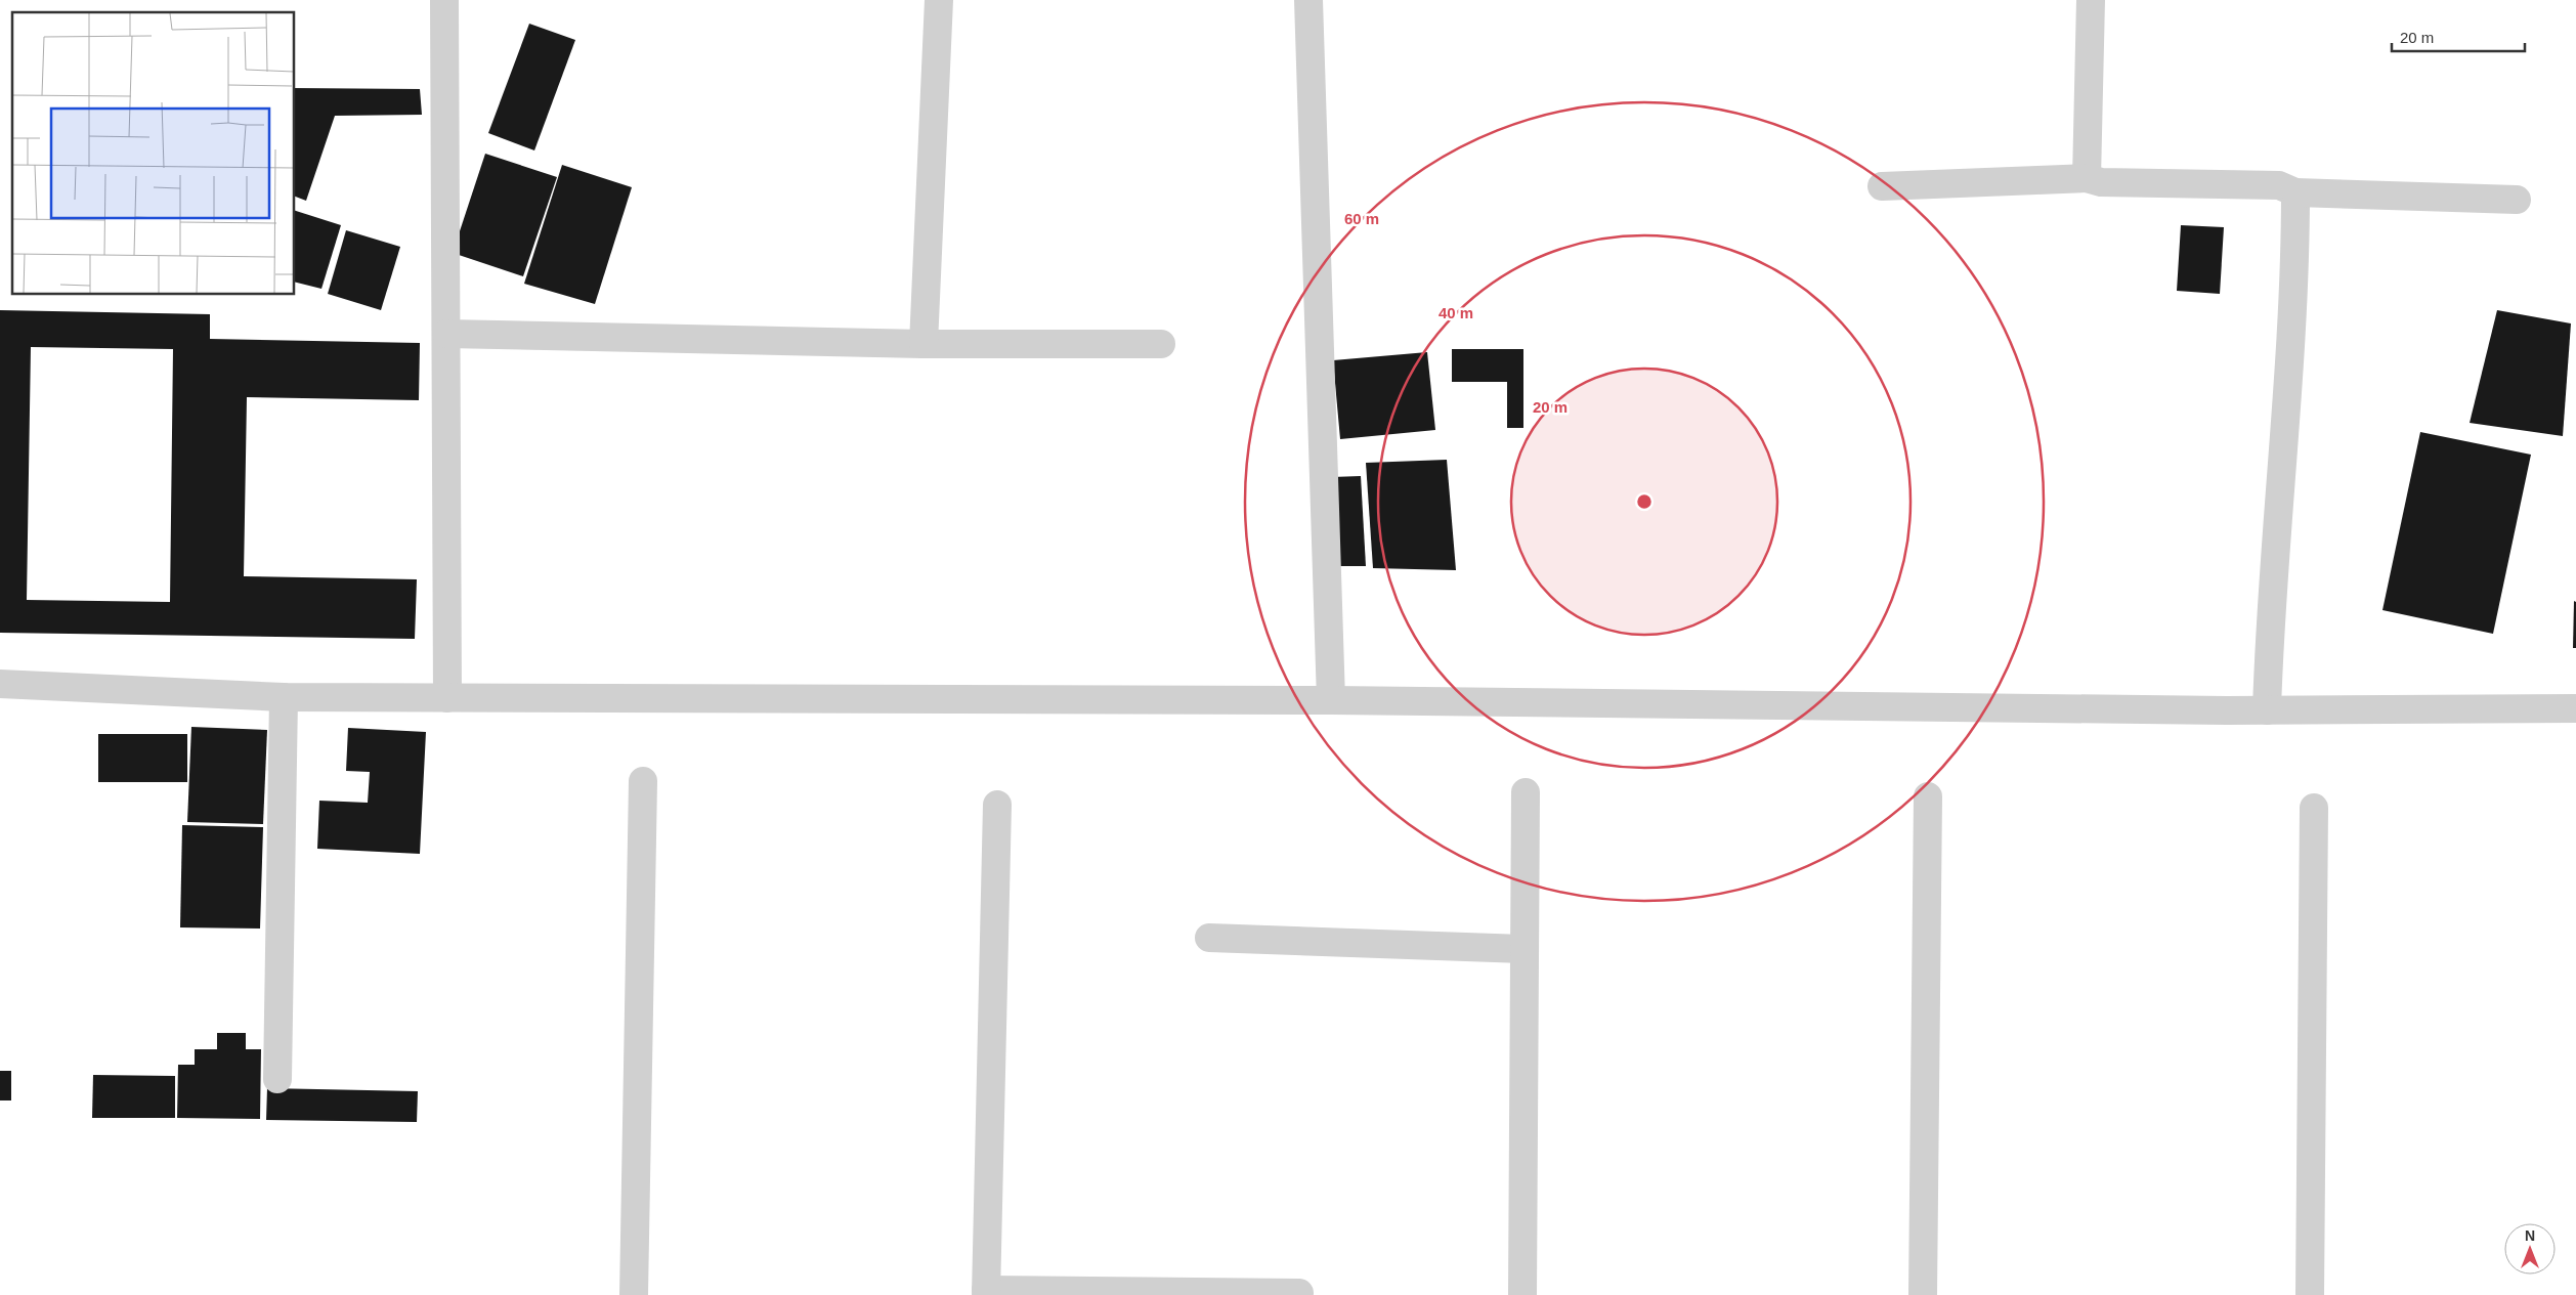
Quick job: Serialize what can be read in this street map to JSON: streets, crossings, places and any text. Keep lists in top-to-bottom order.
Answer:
{
  "scale_bar": "20 m",
  "north": "top",
  "rings": ["60 m", "40 m", "20 m"]
}
